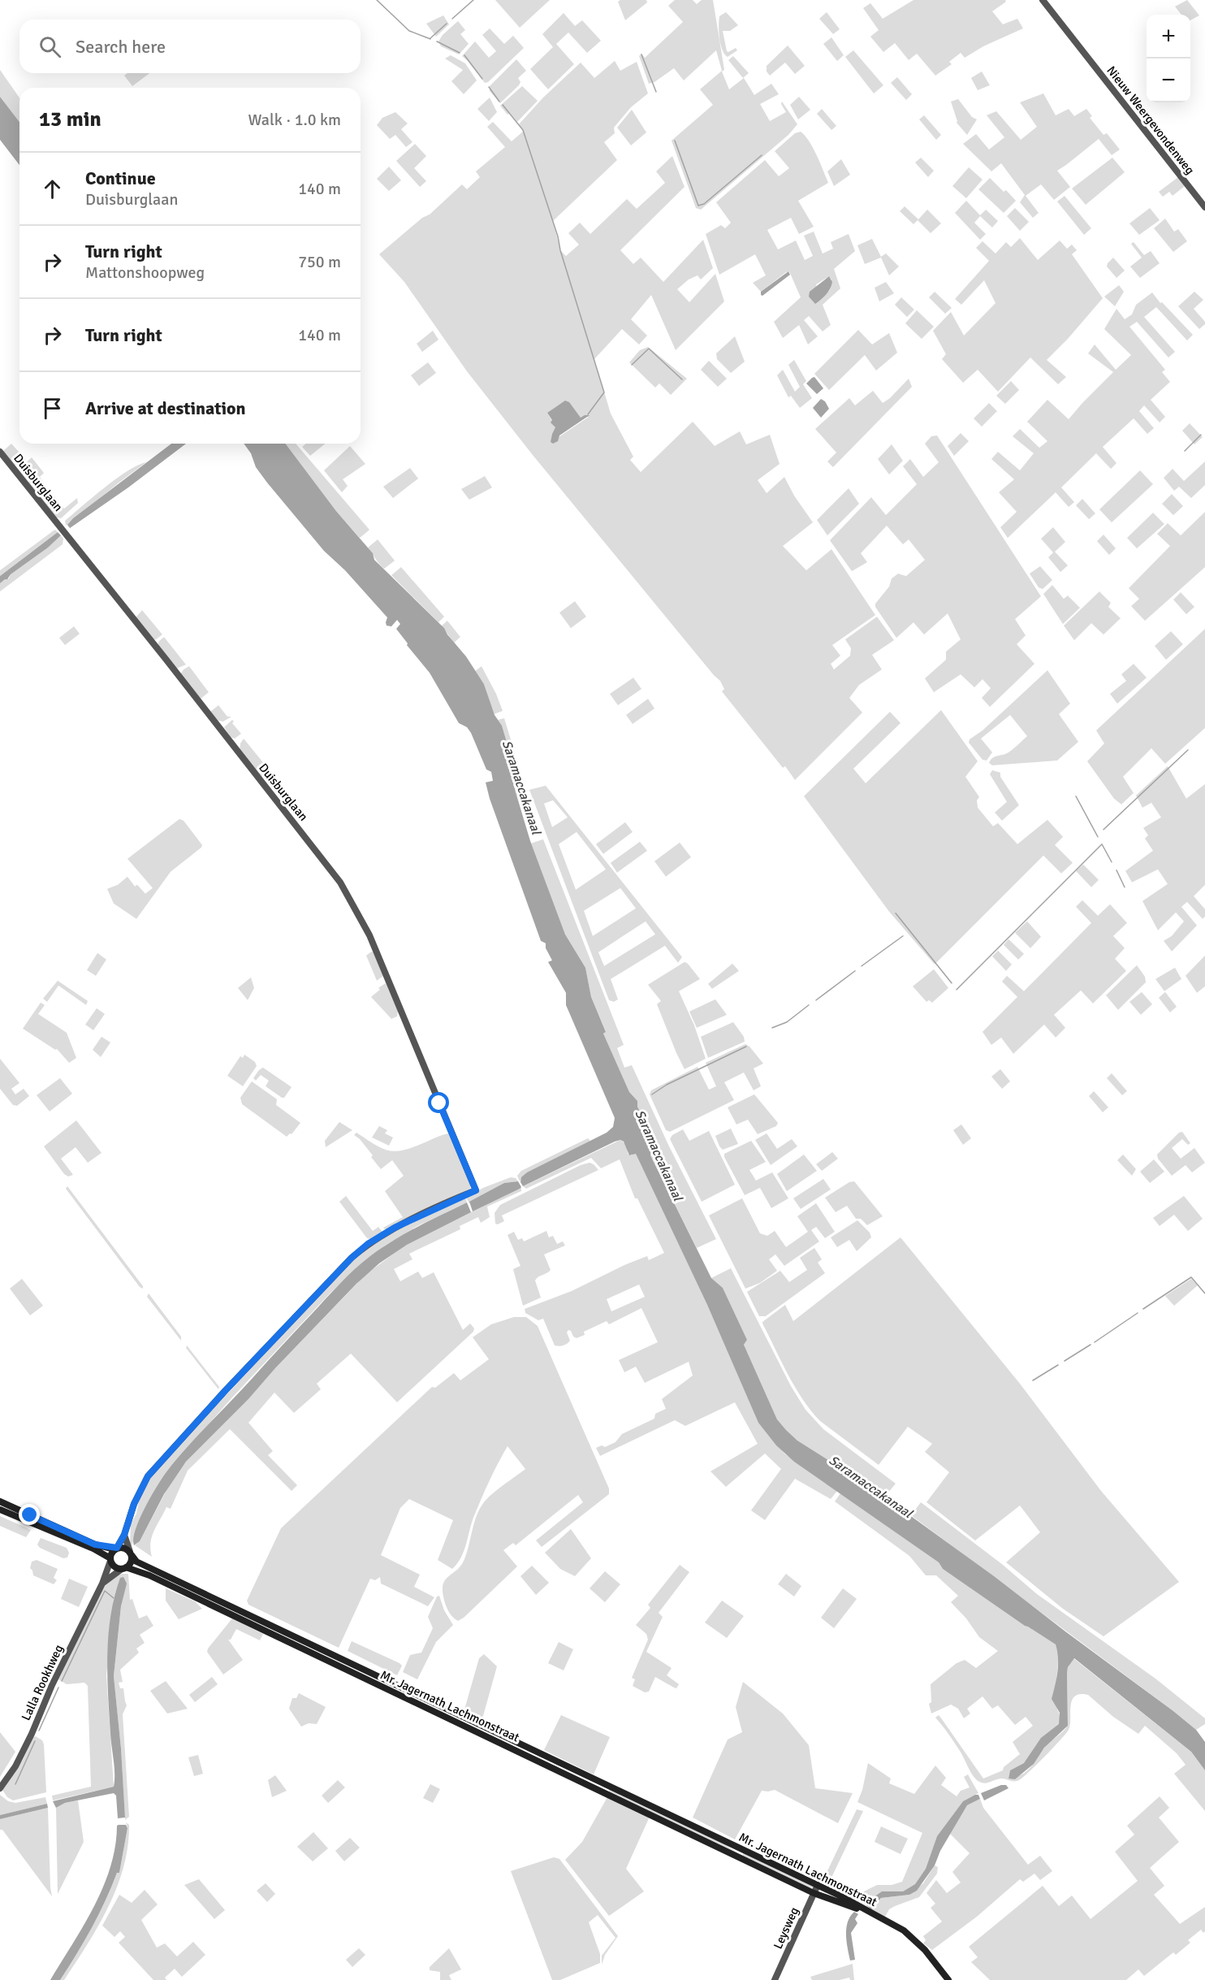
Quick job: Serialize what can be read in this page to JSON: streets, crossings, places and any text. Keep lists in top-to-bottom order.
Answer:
{
  "streets": {
    "main road": ["Mr. Jagernath Lachmonstraat"],
    "street": [
      "Nieuw Weergevondenweg",
      "Duisburglaan",
      "Lalla Rookhweg",
      "Leysweg"
    ]
  },
  "crossings": [
    ["Lalla Rookhweg", "Mr. Jagernath Lachmonstraat"],
    ["Mr. Jagernath Lachmonstraat", "Leysweg"]
  ],
  "water": ["Saramaccakanaal"],
  "page": {
    "map_buttons": ["+", "−"],
    "search": "Search here",
    "heading": ["13 min", "Walk · 1.0 km"],
    "list": [
      ["Continue", "Duisburglaan", "140 m"],
      ["Turn right", "Mattonshoopweg", "750 m"],
      ["Turn right", "140 m"],
      "Arrive at destination"
    ]
  }
}
